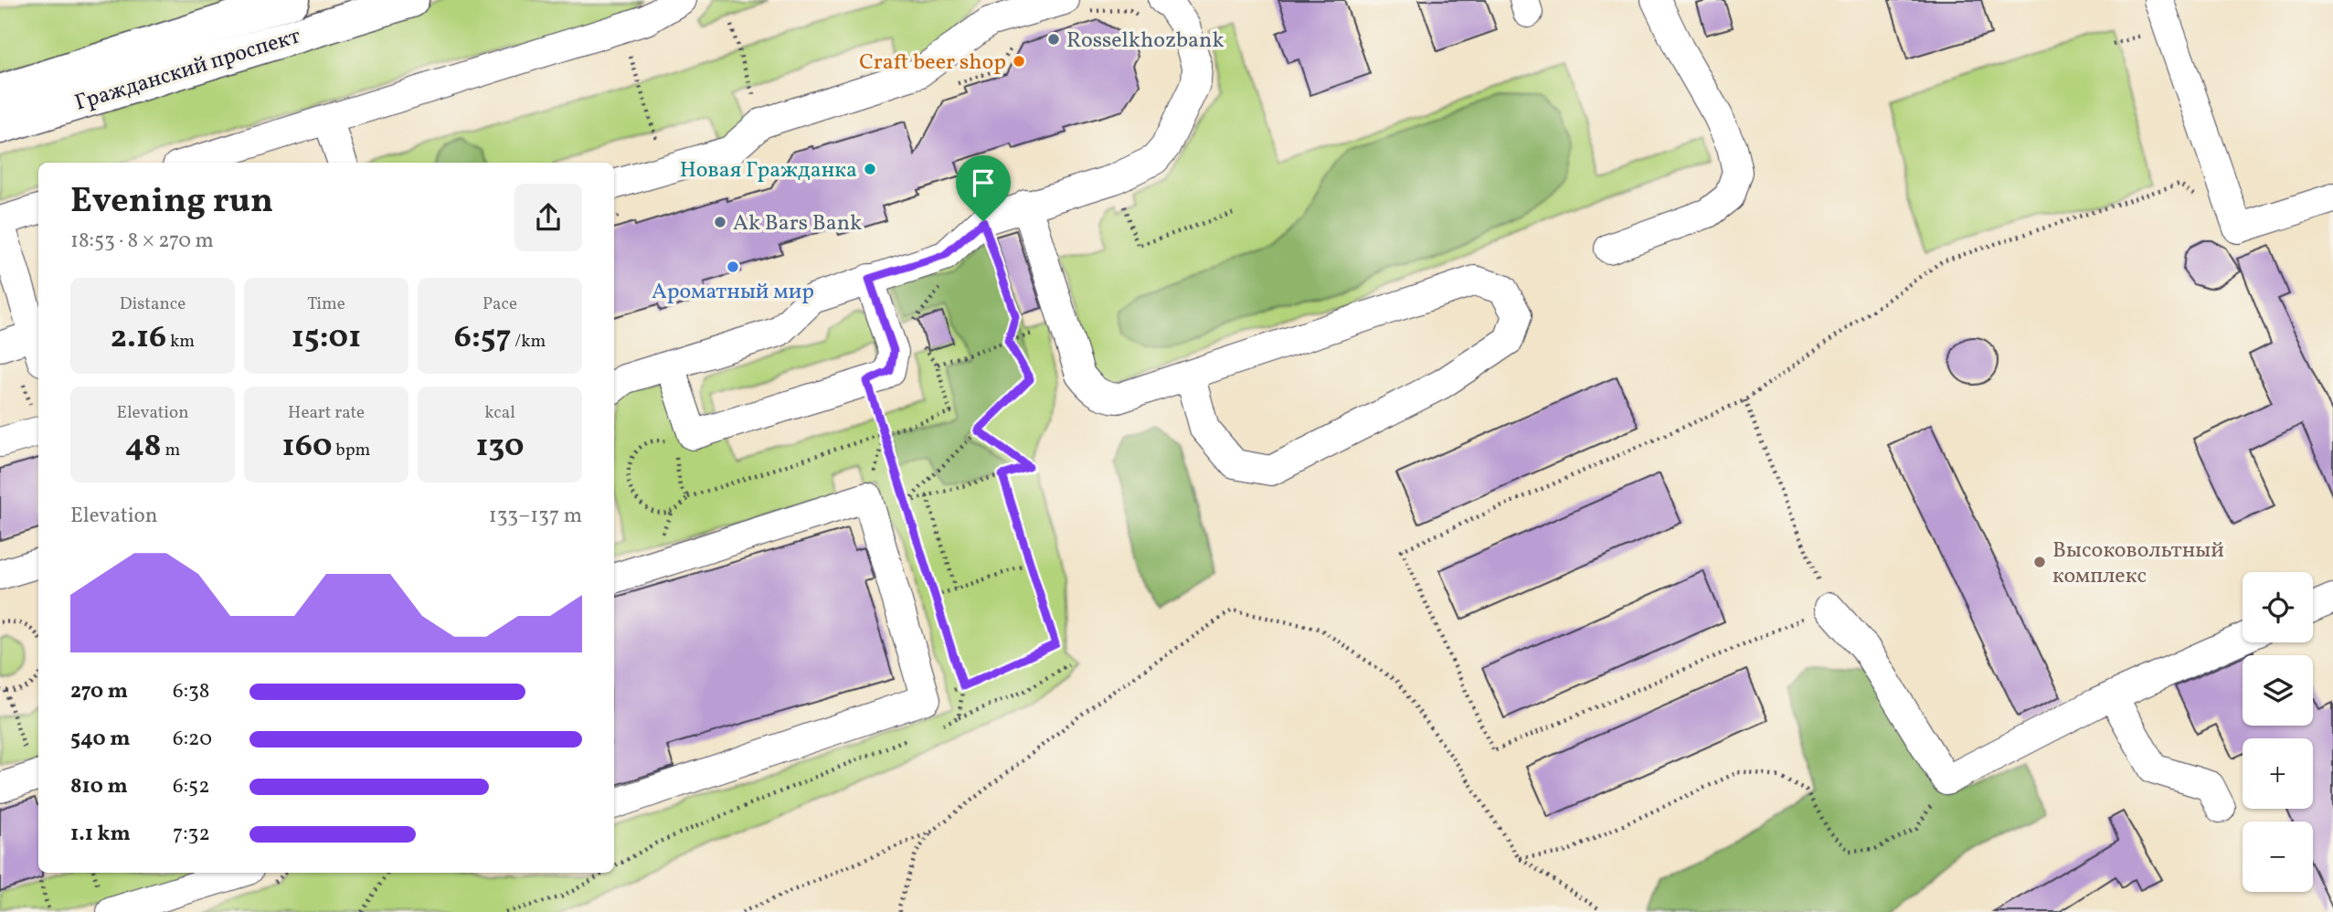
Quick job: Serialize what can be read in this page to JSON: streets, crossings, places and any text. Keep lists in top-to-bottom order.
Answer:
{
  "streets": {
    "main road": ["Гражданский проспект"]
  },
  "places": [
    "Rosselkhozbank",
    "Craft beer shop",
    "Новая Гражданка",
    "Ak Bars Bank",
    "Ароматный мир",
    "Высоковольтный комплекc"
  ],
  "page": {
    "heading": ["Evening run", "18:53 · 8 × 270 m"],
    "stats": [
      ["Distance", "2.16 km"],
      ["Time", "15:01"],
      ["Pace", "6:57 /km"],
      ["Elevation", "48 m"],
      ["Heart rate", "160 bpm"],
      ["kcal", "130"]
    ],
    "chart": ["Elevation", "133–137 m"],
    "map_buttons": ["+", "−"],
    "list": [
      {
        "name": "270 m",
        "note": "6:38"
      },
      {
        "name": "540 m",
        "note": "6:20"
      },
      {
        "name": "810 m",
        "note": "6:52"
      },
      {
        "name": "1.1 km",
        "note": "7:32"
      }
    ]
  }
}
